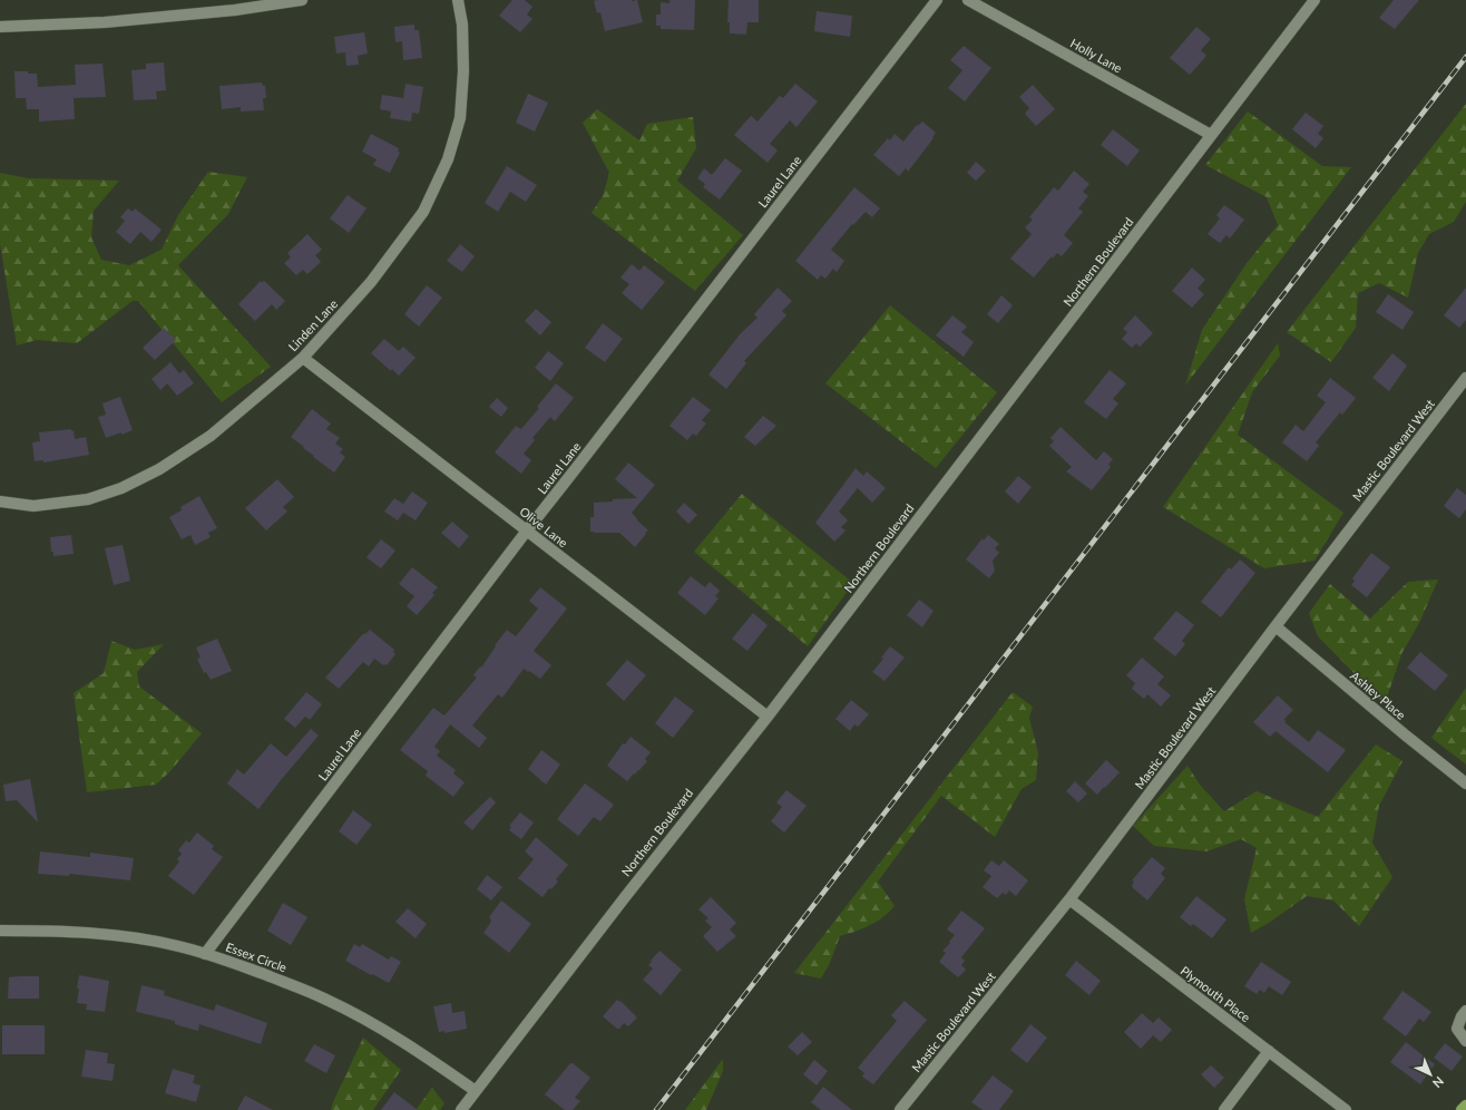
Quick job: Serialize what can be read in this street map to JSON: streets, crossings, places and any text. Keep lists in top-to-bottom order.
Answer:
{
  "streets": {
    "street": [
      "Holly Lane",
      "Laurel Lane",
      "Northern Boulevard",
      "Linden Lane",
      "Mastic Boulevard West",
      "Olive Lane",
      "Ashley Place",
      "Essex Circle",
      "Plymouth Place"
    ]
  },
  "crossings": [
    ["Holly Lane", "Northern Boulevard"],
    ["Laurel Lane", "Olive Lane"],
    ["Laurel Lane", "Essex Circle"],
    ["Northern Boulevard", "Olive Lane"],
    ["Northern Boulevard", "Essex Circle"],
    ["Linden Lane", "Olive Lane"],
    ["Mastic Boulevard West", "Ashley Place"],
    ["Mastic Boulevard West", "Plymouth Place"]
  ],
  "north": "bottom right"
}
